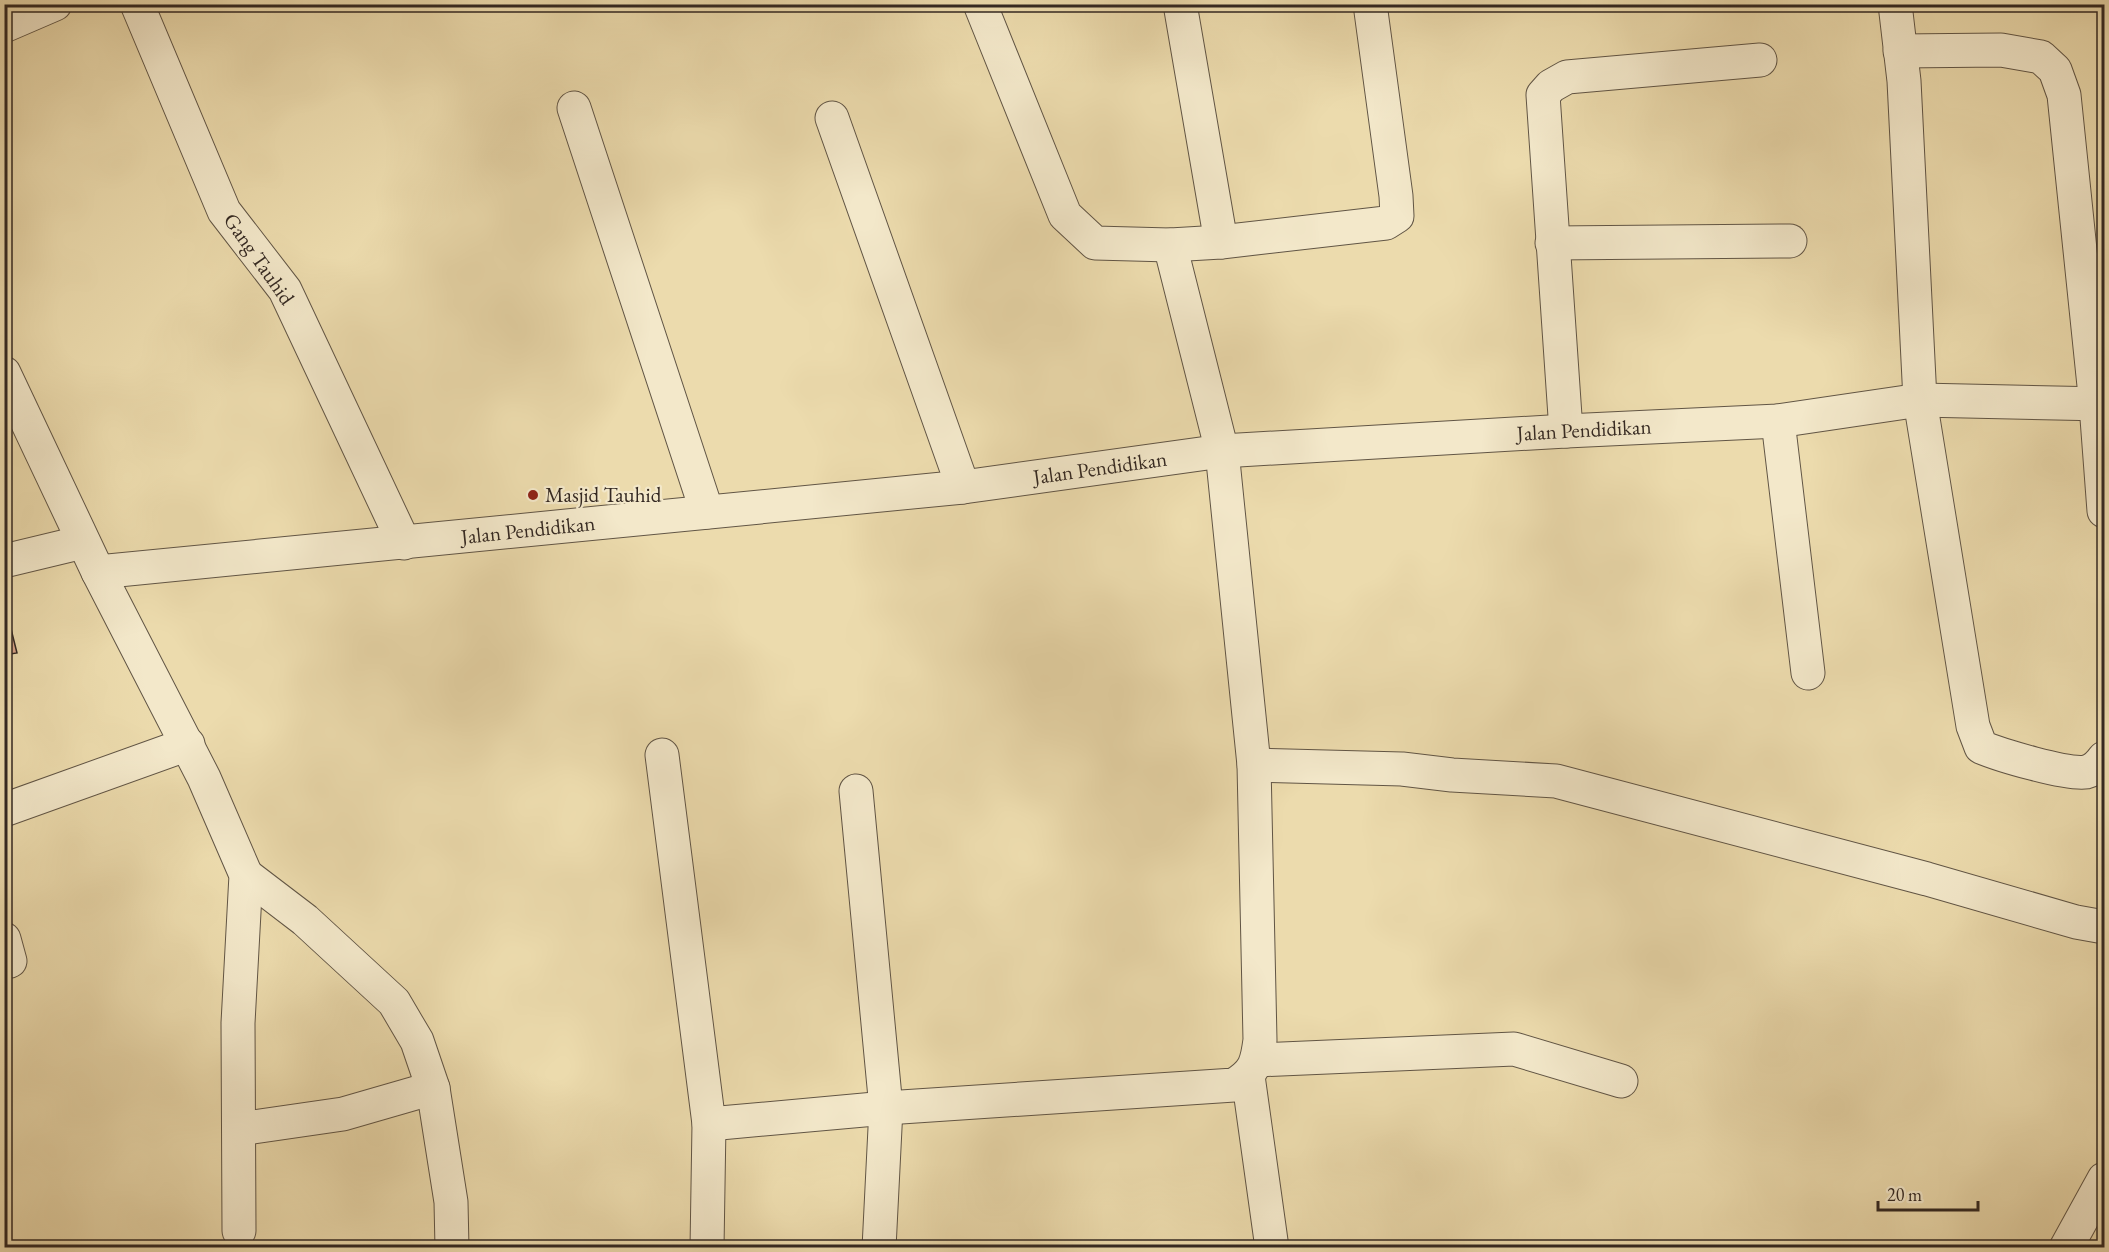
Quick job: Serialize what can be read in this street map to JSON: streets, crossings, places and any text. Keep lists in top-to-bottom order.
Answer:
{
  "streets": {
    "street": ["Gang Tauhid", "Jalan Pendidikan"]
  },
  "crossings": [
    ["Gang Tauhid", "Jalan Pendidikan"]
  ],
  "places": ["Masjid Tauhid"],
  "scale_bar": "20 m"
}
